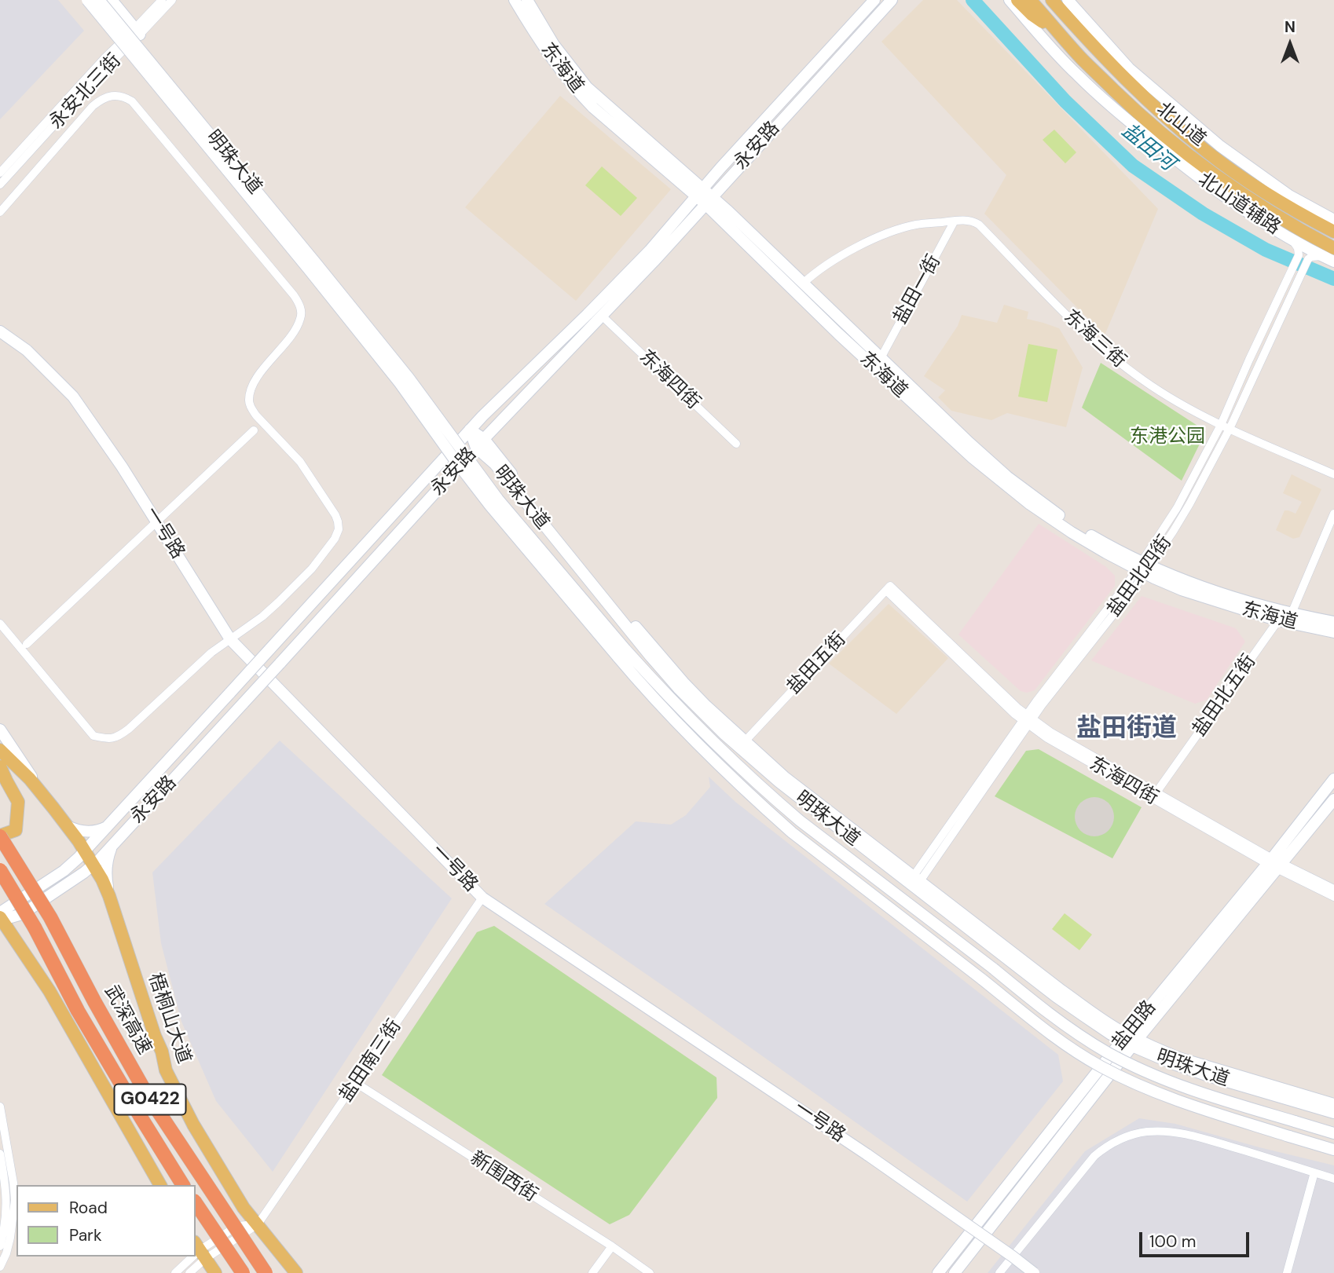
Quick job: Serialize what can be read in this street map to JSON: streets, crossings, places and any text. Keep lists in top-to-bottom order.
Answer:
{
  "streets": {
    "highway": ["武深高速", "G0422"],
    "main road": ["北山道", "梧桐山大道"],
    "street": [
      "东海道",
      "永安北三街",
      "永安路",
      "明珠大道",
      "北山道辅路",
      "盐田一街",
      "东海三街",
      "东海四街",
      "一号路",
      "盐田北四街",
      "盐田五街",
      "盐田北五街",
      "盐田路",
      "盐田南三街",
      "新围西街"
    ]
  },
  "crossings": [
    ["东海道", "永安路"],
    ["东海道", "盐田一街"],
    ["东海道", "盐田北四街"],
    ["东海道", "盐田北五街"],
    ["北山道", "北山道辅路"],
    ["永安路", "明珠大道"],
    ["永安路", "东海四街"],
    ["永安路", "梧桐山大道"],
    ["明珠大道", "盐田北四街"],
    ["明珠大道", "盐田五街"],
    ["明珠大道", "盐田路"],
    ["北山道辅路", "盐田北四街"],
    ["盐田一街", "东海三街"],
    ["东海三街", "盐田北四街"],
    ["东海四街", "盐田北四街"],
    ["东海四街", "盐田五街"],
    ["东海四街", "盐田北五街"],
    ["东海四街", "盐田路"],
    ["一号路", "盐田南三街"],
    ["梧桐山大道", "盐田南三街"],
    ["盐田南三街", "新围西街"]
  ],
  "districts": ["盐田街道"],
  "water": ["盐田河"],
  "parks": ["东港公园"],
  "legend": ["Road", "Park"],
  "scale_bar": "100 m",
  "north": "top"
}
